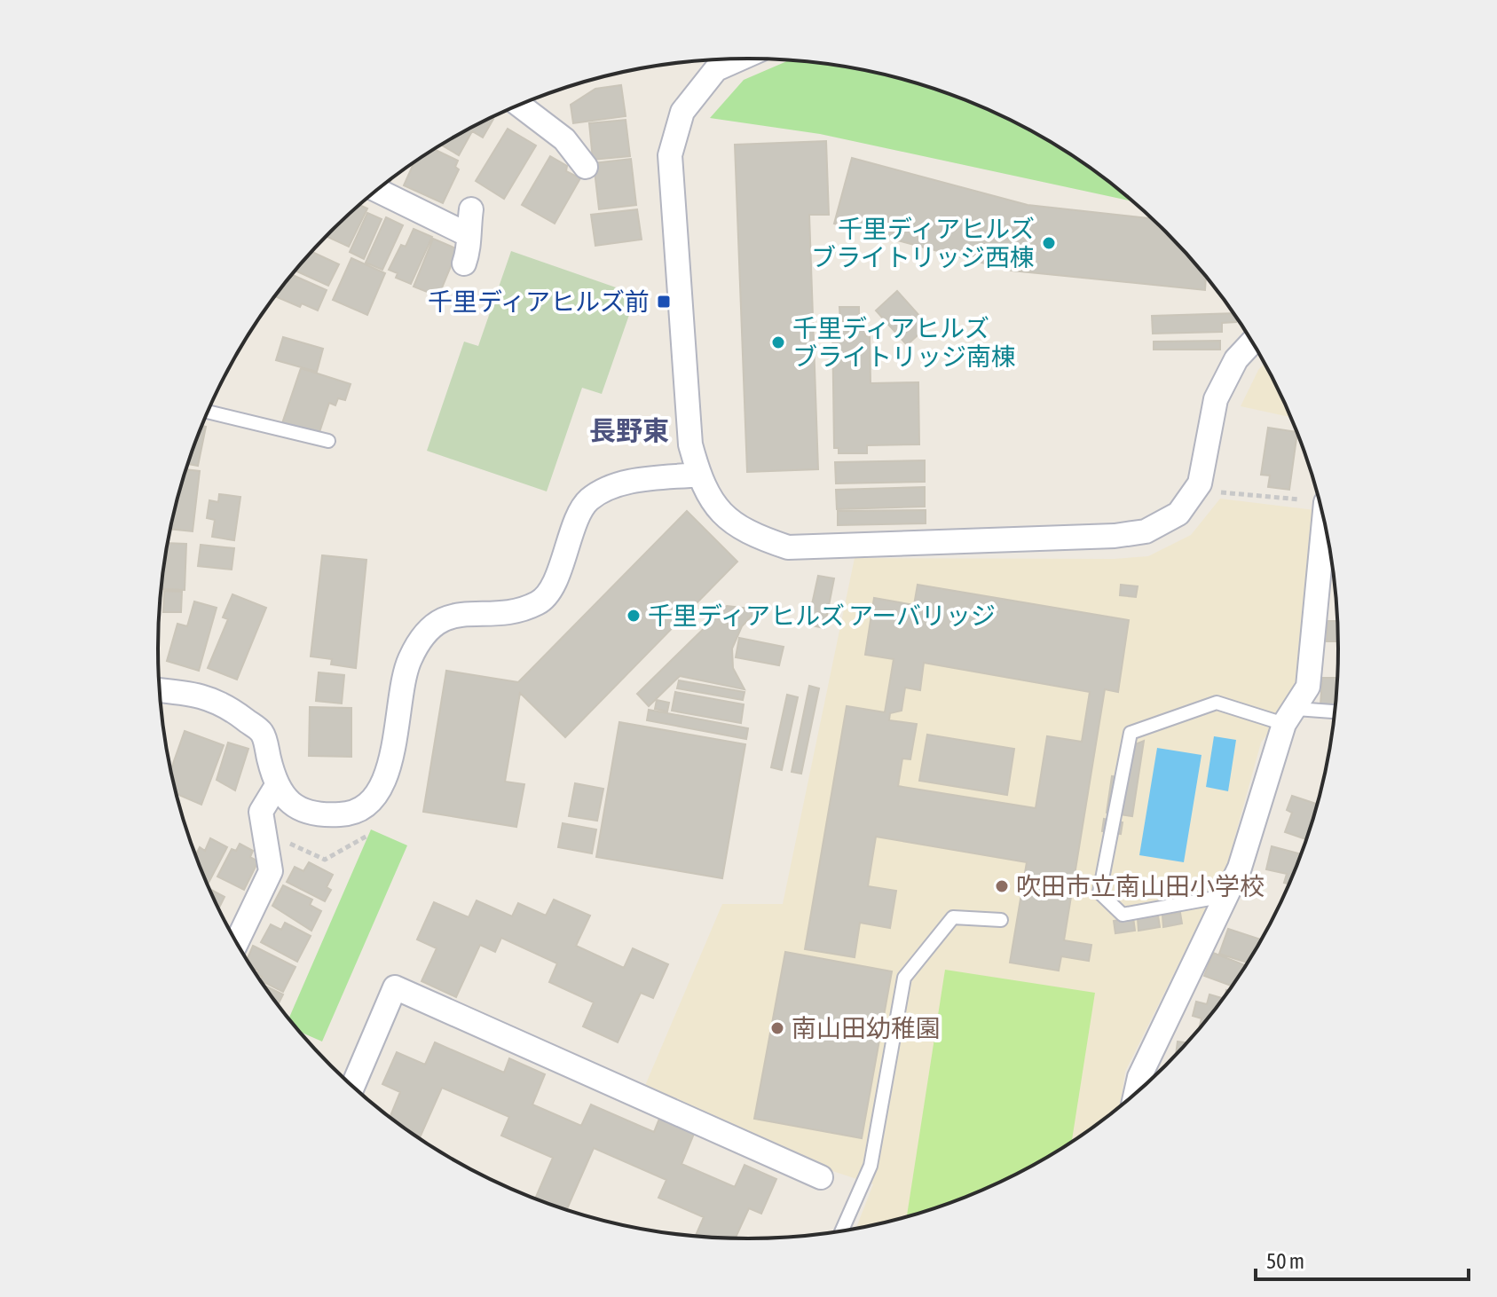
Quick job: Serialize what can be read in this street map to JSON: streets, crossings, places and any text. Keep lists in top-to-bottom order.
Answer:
{
  "districts": ["長野東"],
  "places": {
    "other": [
      "千里ディアヒルズ ブライトリッジ西棟",
      "千里ディアヒルズ ブライトリッジ南棟",
      "千里ディアヒルズ アーバリッジ",
      "吹田市立南山田小学校",
      "南山田幼稚園"
    ],
    "transit": ["千里ディアヒルズ前"]
  },
  "scale_bar": "50 m"
}
